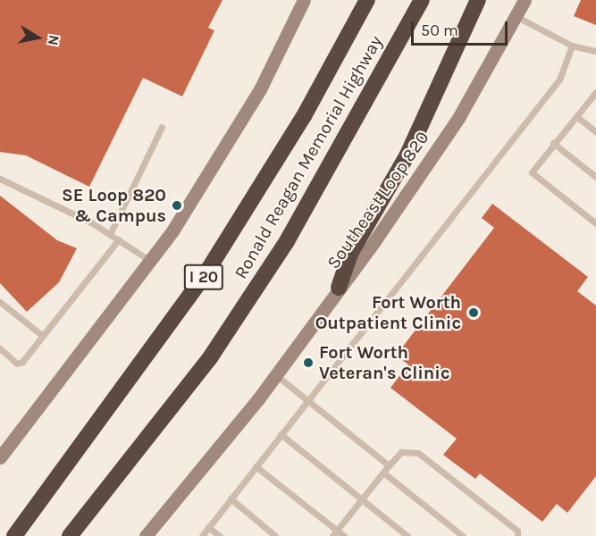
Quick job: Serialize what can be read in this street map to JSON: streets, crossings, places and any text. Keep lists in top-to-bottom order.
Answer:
{
  "streets": {
    "highway": ["Ronald Reagan Memorial Highway", "I 20"],
    "main road": ["Southeast Loop 820"]
  },
  "places": ["SE Loop 820 & Campus", "Fort Worth Outpatient Clinic", "Fort Worth Veteran's Clinic"],
  "scale_bar": "50 m",
  "north": "right"
}
